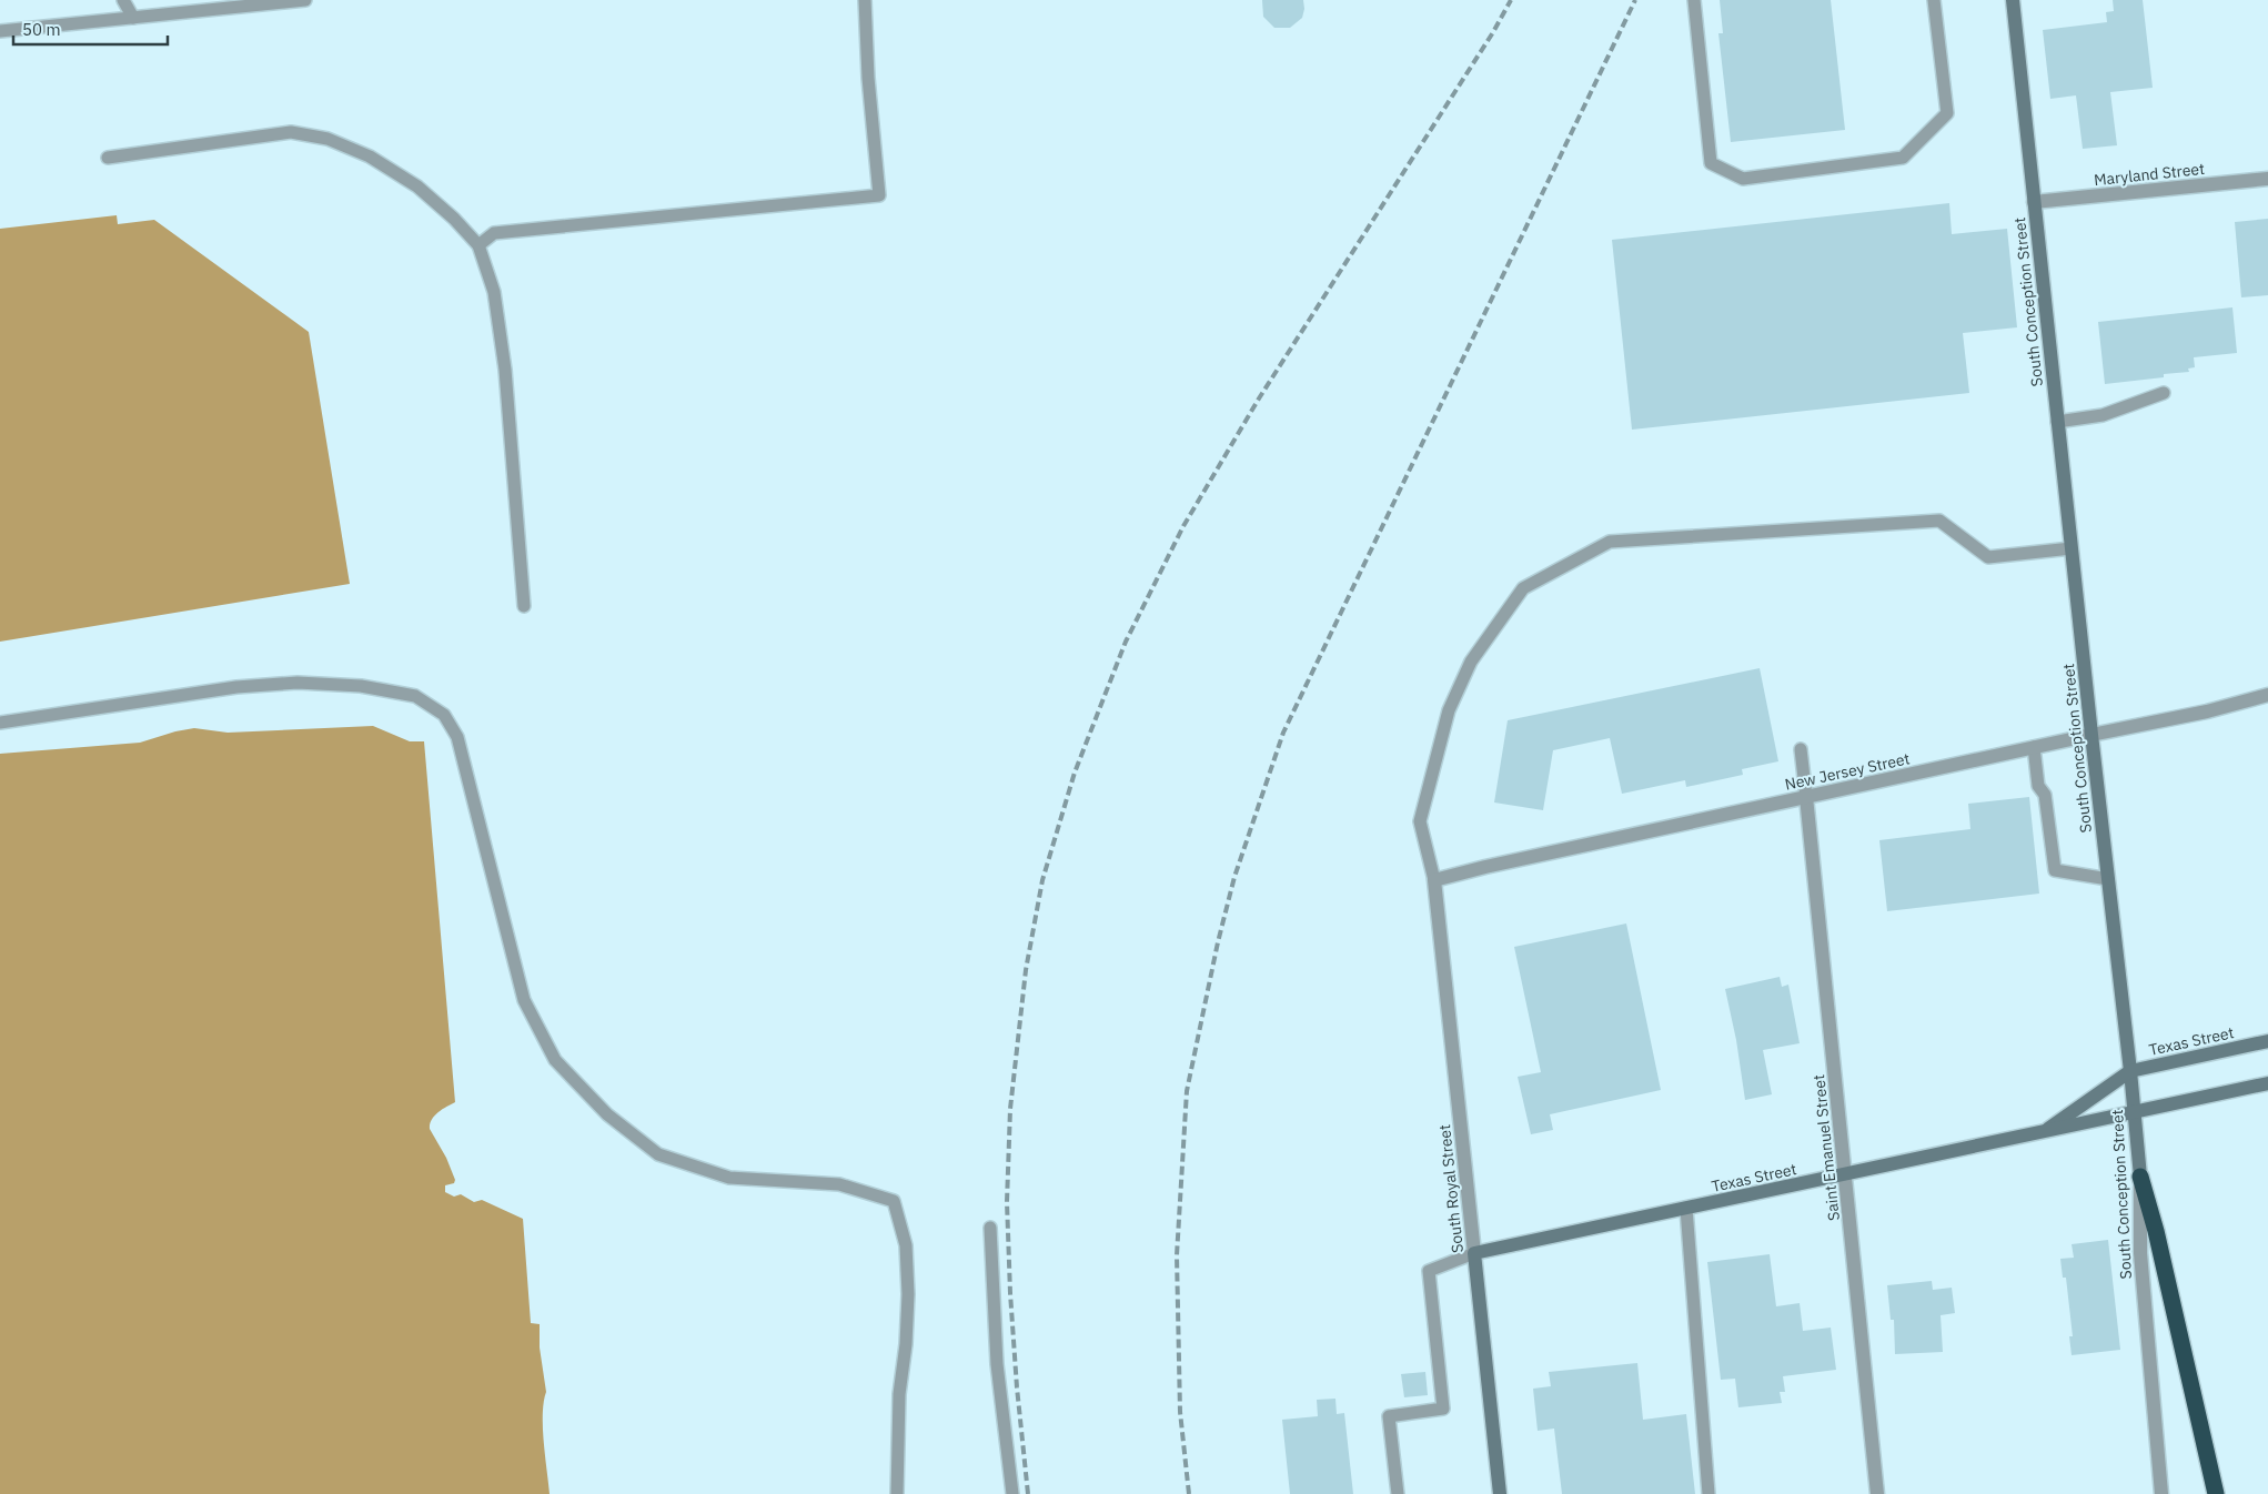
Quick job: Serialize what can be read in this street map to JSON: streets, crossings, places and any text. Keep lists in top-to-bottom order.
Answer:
{
  "streets": {
    "street": [
      "Maryland Street",
      "South Conception Street",
      "New Jersey Street",
      "Texas Street",
      "Saint Emanuel Street",
      "South Royal Street"
    ]
  },
  "crossings": [
    ["Maryland Street", "South Conception Street"],
    ["South Conception Street", "New Jersey Street"],
    ["South Conception Street", "Texas Street"],
    ["New Jersey Street", "Saint Emanuel Street"],
    ["New Jersey Street", "South Royal Street"],
    ["Texas Street", "Saint Emanuel Street"],
    ["Texas Street", "South Royal Street"]
  ],
  "scale_bar": "50 m"
}
